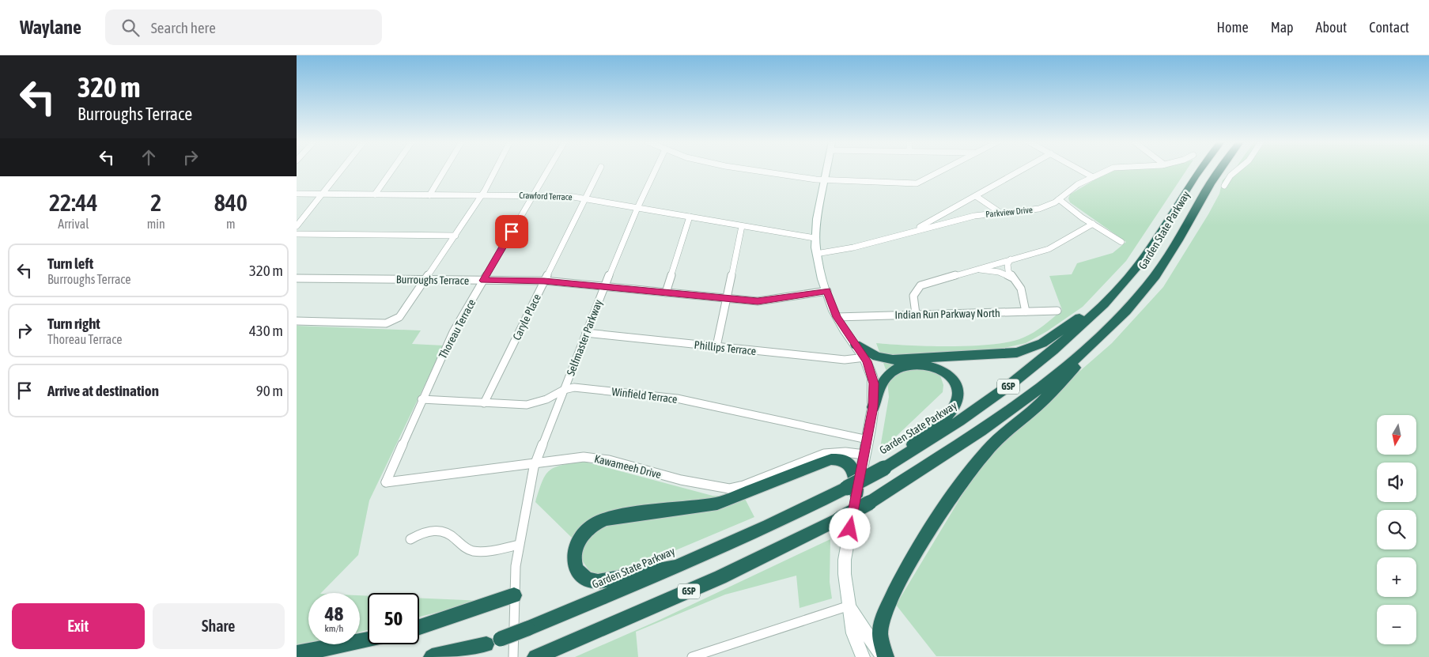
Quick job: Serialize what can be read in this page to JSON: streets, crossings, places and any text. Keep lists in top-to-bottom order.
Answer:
{
  "streets": {
    "highway": ["Garden State Parkway", "GSP"],
    "street": [
      "Crawford Terrace",
      "Parkview Drive",
      "Burroughs Terrace",
      "Indian Run Parkway North",
      "Caryle Place",
      "Thoreau Terrace",
      "Selfmaster Parkway",
      "Phillips Terrace",
      "Winfield Terrace",
      "Kawameeh Drive"
    ]
  },
  "crossings": [
    ["Crawford Terrace", "Caryle Place"],
    ["Crawford Terrace", "Thoreau Terrace"],
    ["Crawford Terrace", "Selfmaster Parkway"],
    ["Burroughs Terrace", "Caryle Place"],
    ["Burroughs Terrace", "Thoreau Terrace"],
    ["Burroughs Terrace", "Selfmaster Parkway"],
    ["Caryle Place", "Winfield Terrace"],
    ["Thoreau Terrace", "Winfield Terrace"],
    ["Thoreau Terrace", "Kawameeh Drive"],
    ["Selfmaster Parkway", "Phillips Terrace"],
    ["Selfmaster Parkway", "Winfield Terrace"],
    ["Selfmaster Parkway", "Kawameeh Drive"]
  ],
  "north": "bottom",
  "page": {
    "header": "Waylane",
    "search": "Search here",
    "nav": [
      "Home",
      "Map",
      "About",
      "Contact"
    ],
    "turn": ["320 m", "Burroughs Terrace"],
    "eta": [
      "22:44",
      "Arrival",
      "2",
      "min",
      "840",
      "m"
    ],
    "list": [
      {
        "name": "Turn left",
        "note": "Burroughs Terrace",
        "value": "320 m"
      },
      {
        "name": "Turn right",
        "note": "Thoreau Terrace",
        "value": "430 m"
      },
      {
        "name": "Arrive at destination",
        "value": "90 m"
      }
    ],
    "map_buttons": ["+", "−"],
    "speed": "48 km/h",
    "limit": "50",
    "buttons": ["Exit", "Share"]
  }
}
